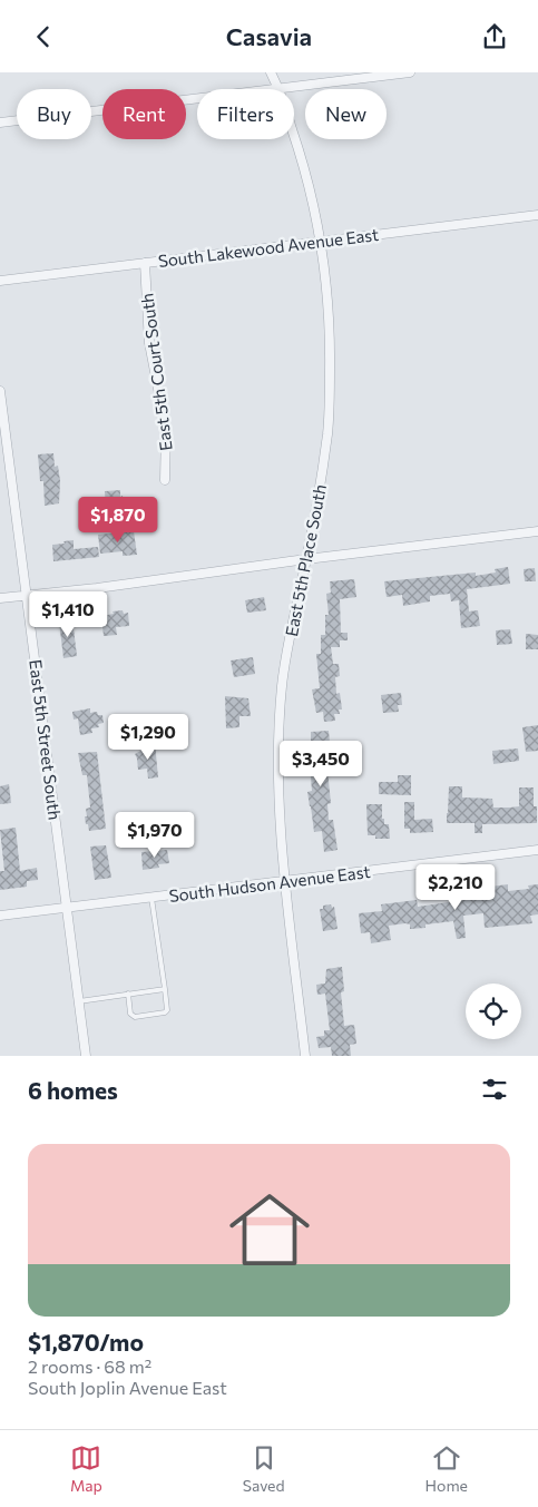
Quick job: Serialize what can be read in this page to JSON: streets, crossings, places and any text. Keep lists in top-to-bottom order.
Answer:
{
  "streets": {
    "street": [
      "South Lakewood Avenue East",
      "East 5th Court South",
      "East 5th Place South",
      "East 5th Street South",
      "South Hudson Avenue East"
    ]
  },
  "crossings": [
    ["South Lakewood Avenue East", "East 5th Court South"],
    ["South Lakewood Avenue East", "East 5th Place South"],
    ["East 5th Place South", "South Hudson Avenue East"],
    ["East 5th Street South", "South Hudson Avenue East"]
  ],
  "page": {
    "header": "Casavia",
    "chip": [
      "Buy",
      "Rent",
      "Filters",
      "New"
    ],
    "price": [
      "$1,870",
      "$1,410",
      "$1,290",
      "$3,450",
      "$1,970",
      "$2,210"
    ],
    "heading": "6 homes",
    "list": [
      {
        "name": "$1,870/mo",
        "note": "2 rooms · 68 m² · South Joplin Avenue East"
      }
    ],
    "tabs": ["Map", "Saved", "Home"]
  }
}
